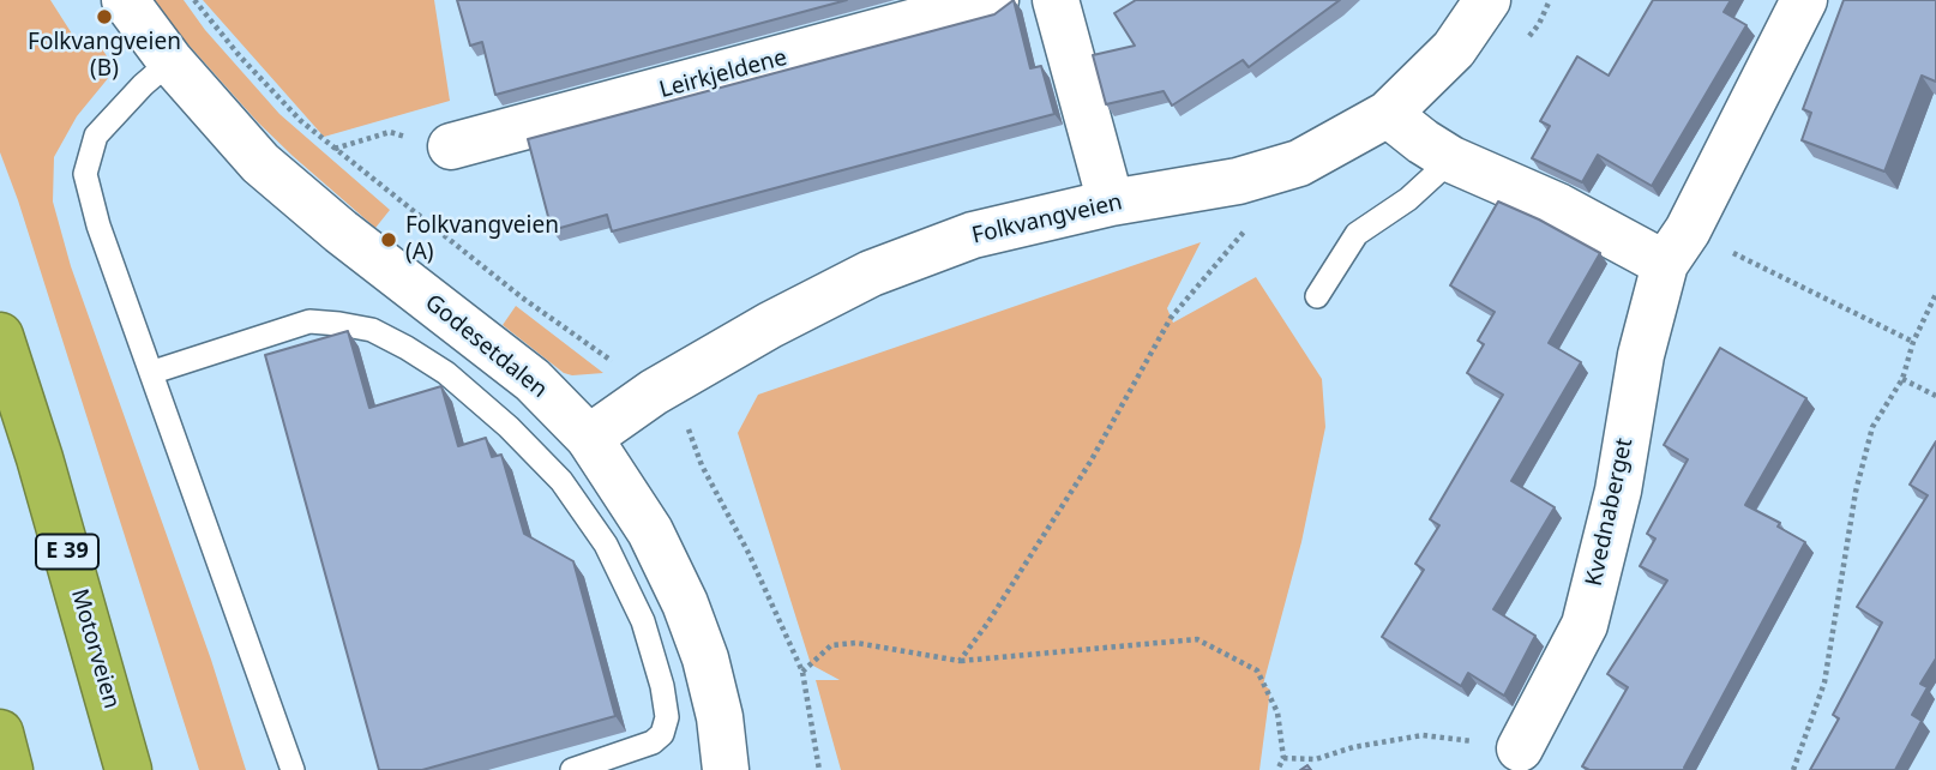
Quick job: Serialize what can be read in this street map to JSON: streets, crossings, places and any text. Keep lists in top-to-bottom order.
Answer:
{
  "streets": {
    "highway": ["E 39", "Motorveien"],
    "street": [
      "Leirkjeldene",
      "Folkvangveien",
      "Godesetdalen",
      "Kvednaberget"
    ]
  },
  "crossings": [
    ["Folkvangveien", "Godesetdalen"]
  ],
  "places": ["Folkvangveien (B)", "Folkvangveien (A)"]
}
